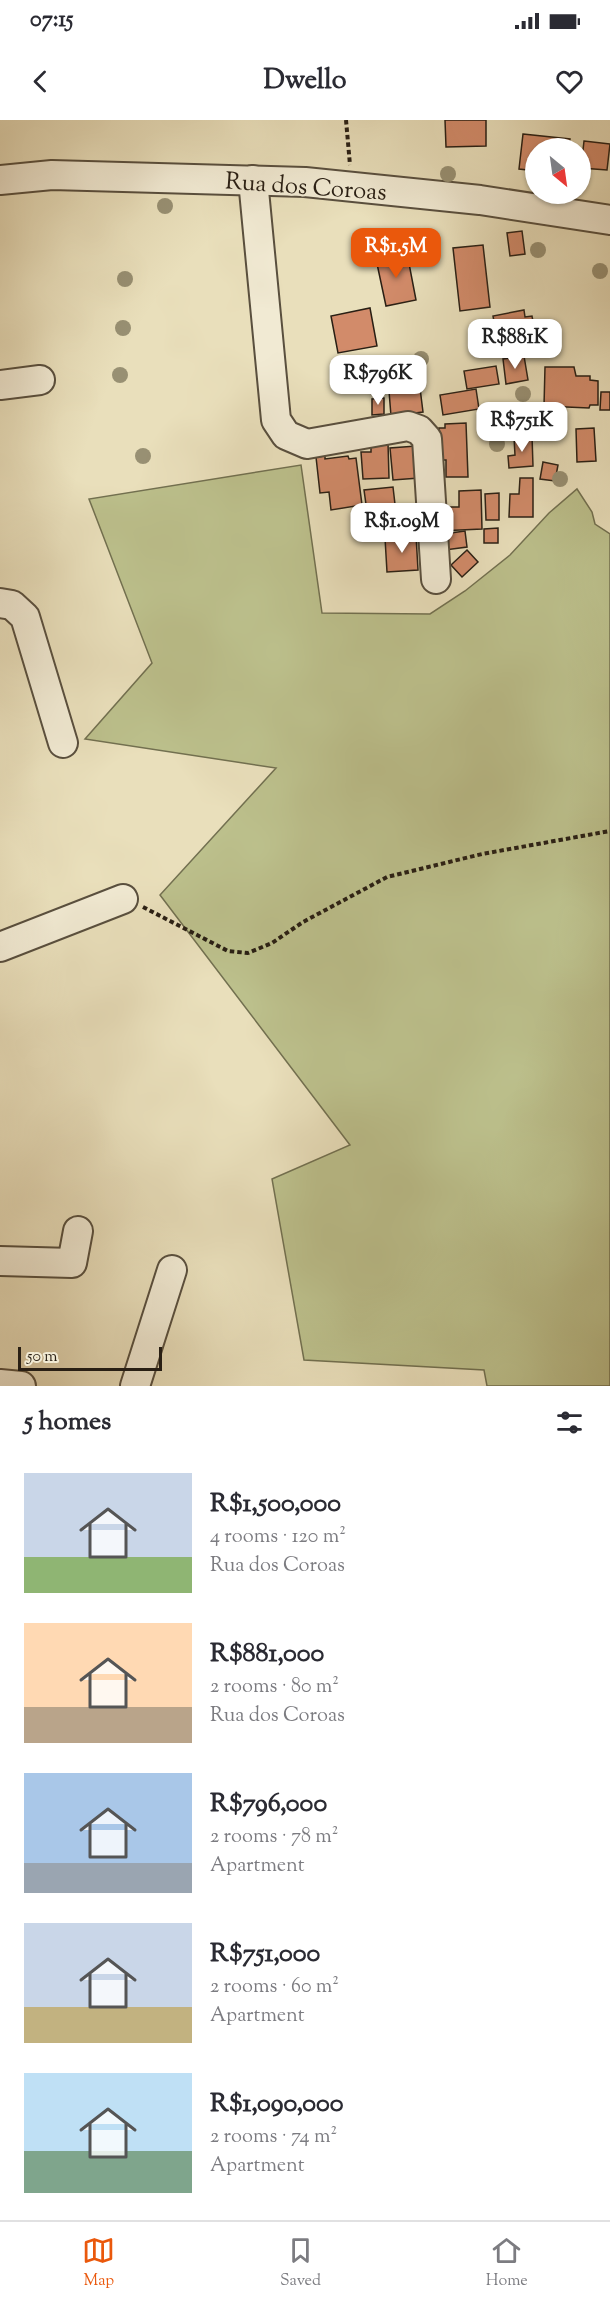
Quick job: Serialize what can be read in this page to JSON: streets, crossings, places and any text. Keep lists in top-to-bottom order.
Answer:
{
  "streets": {
    "street": ["Rua dos Coroas"]
  },
  "scale_bar": "50 m",
  "north": "bottom right",
  "page": {
    "status": "07:15",
    "header": "Dwello",
    "price": [
      "R$1.5M",
      "R$881K",
      "R$796K",
      "R$751K",
      "R$1.09M"
    ],
    "scale": "50 m",
    "heading": "5 homes",
    "list": [
      {
        "name": "R$1,500,000",
        "note": "4 rooms · 120 m² · Rua dos Coroas"
      },
      {
        "name": "R$881,000",
        "note": "2 rooms · 80 m² · Rua dos Coroas"
      },
      {
        "name": "R$796,000",
        "note": "2 rooms · 78 m² · Apartment"
      },
      {
        "name": "R$751,000",
        "note": "2 rooms · 60 m² · Apartment"
      },
      {
        "name": "R$1,090,000",
        "note": "2 rooms · 74 m² · Apartment"
      }
    ],
    "tabs": ["Map", "Saved", "Home"]
  }
}
